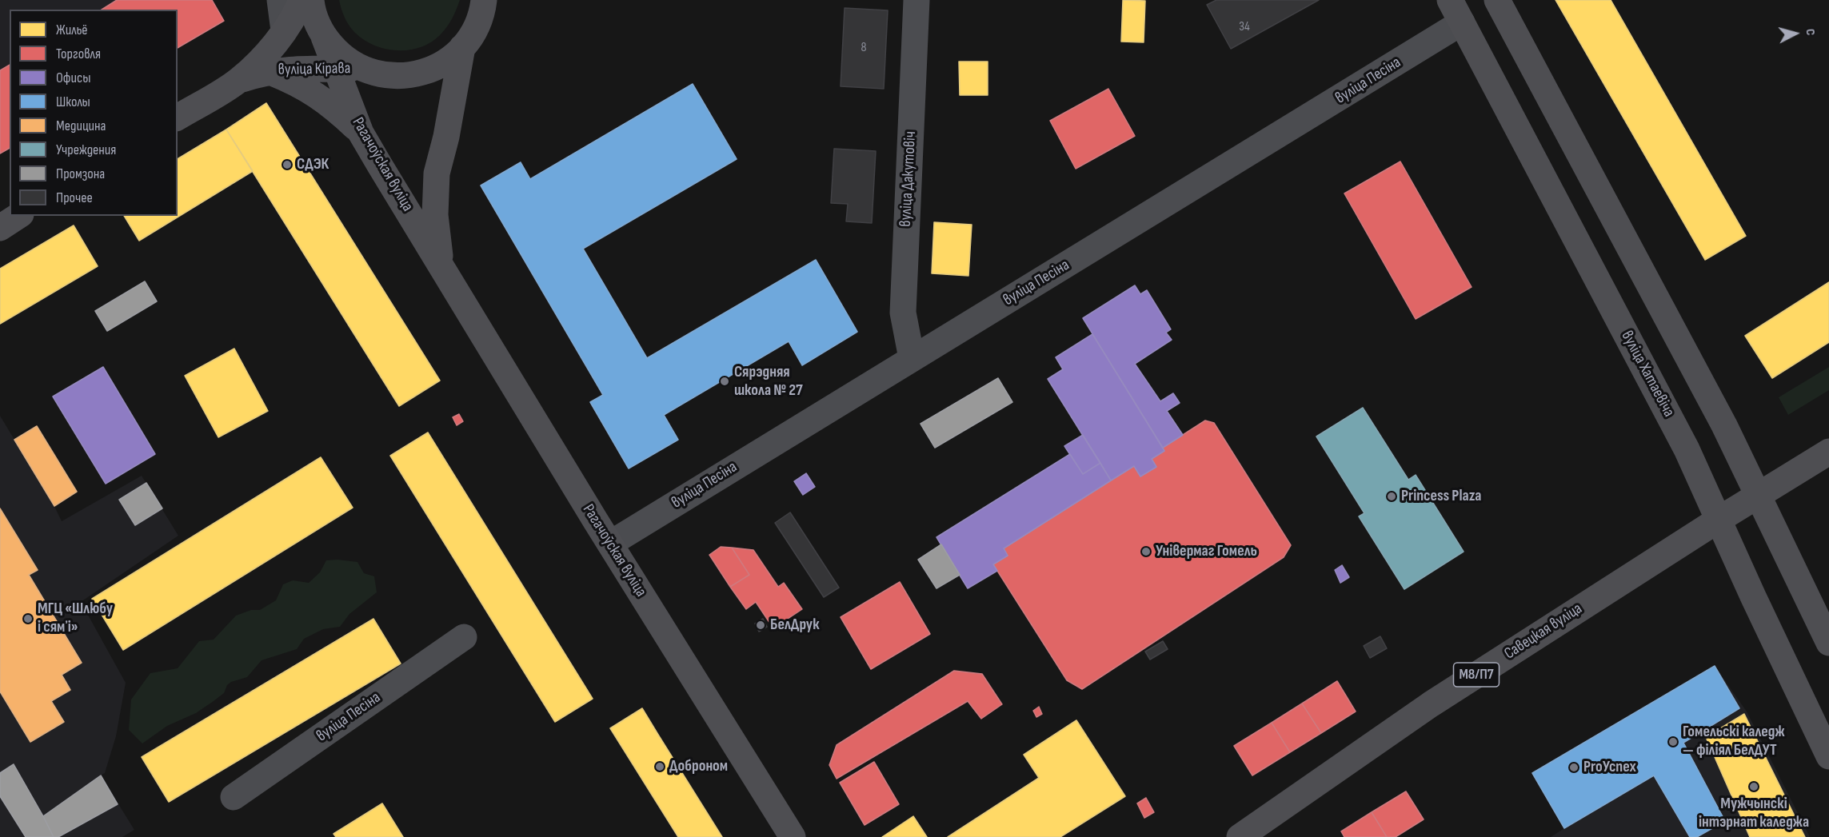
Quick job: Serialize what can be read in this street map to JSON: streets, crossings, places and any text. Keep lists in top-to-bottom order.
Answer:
{
  "streets": {
    "main road": [
      "вуліца Кірава",
      "Рагачоўская вуліца",
      "вуліца Хатаевіча",
      "Савецкая вуліца",
      "М8/П7"
    ],
    "street": ["вуліца Песіна", "вуліца Дакутовіч"]
  },
  "crossings": [
    ["вуліца Кірава", "Рагачоўская вуліца"],
    ["вуліца Песіна", "Рагачоўская вуліца"],
    ["вуліца Песіна", "вуліца Дакутовіч"],
    ["вуліца Песіна", "вуліца Хатаевіча"],
    ["вуліца Хатаевіча", "Савецкая вуліца"]
  ],
  "places": [
    "СДЭК",
    "Сярэдняя школа № 27",
    "Princess Plaza",
    "Універмаг Гомель",
    "МГЦ «Шлюбу і сямʼі»",
    "БелДрук",
    "Гомельскі каледж — філіял БелДУТ",
    "Доброном",
    "ProУспех",
    "Мужчынскі інтэрнат каледжа"
  ],
  "house_numbers": ["34", "8"],
  "legend": [
    "Жильё",
    "Торговля",
    "Офисы",
    "Школы",
    "Медицина",
    "Учреждения",
    "Промзона",
    "Прочее"
  ],
  "north": "right"
}
